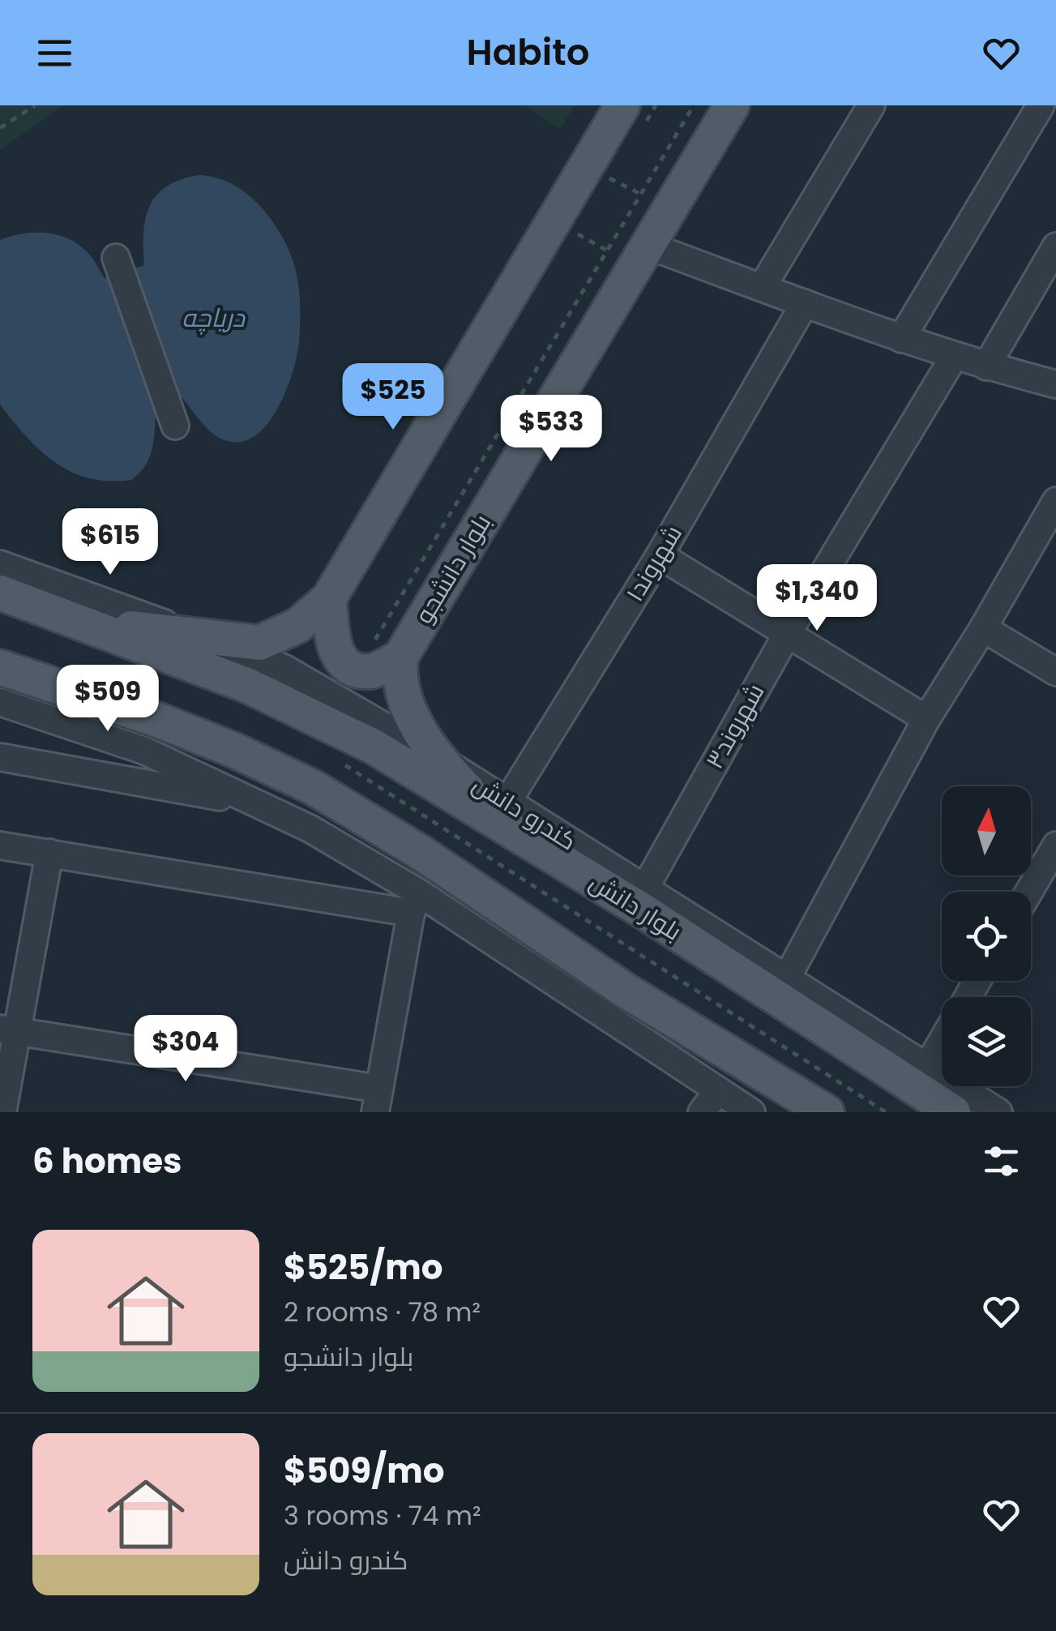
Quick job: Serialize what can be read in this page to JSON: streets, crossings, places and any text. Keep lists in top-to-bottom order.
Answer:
{
  "streets": {
    "main road": ["بلوار دانشجو", "بلوار دانش"],
    "street": ["شهروند۱", "شهروند۳", "کندرو دانش"]
  },
  "crossings": [
    ["شهروند۱", "کندرو دانش"],
    ["شهروند۱", "بلوار دانش"],
    ["شهروند۳", "کندرو دانش"],
    ["کندرو دانش", "بلوار دانش"]
  ],
  "water": ["دریاچه"],
  "north": "top",
  "page": {
    "header": "Habito",
    "price": [
      "$525",
      "$533",
      "$615",
      "$1,340",
      "$509",
      "$304"
    ],
    "heading": "6 homes",
    "list": [
      {
        "name": "$525/mo",
        "note": "2 rooms · 78 m² · بلوار دانشجو"
      },
      {
        "name": "$509/mo",
        "note": "3 rooms · 74 m² · کندرو دانش"
      }
    ]
  }
}
